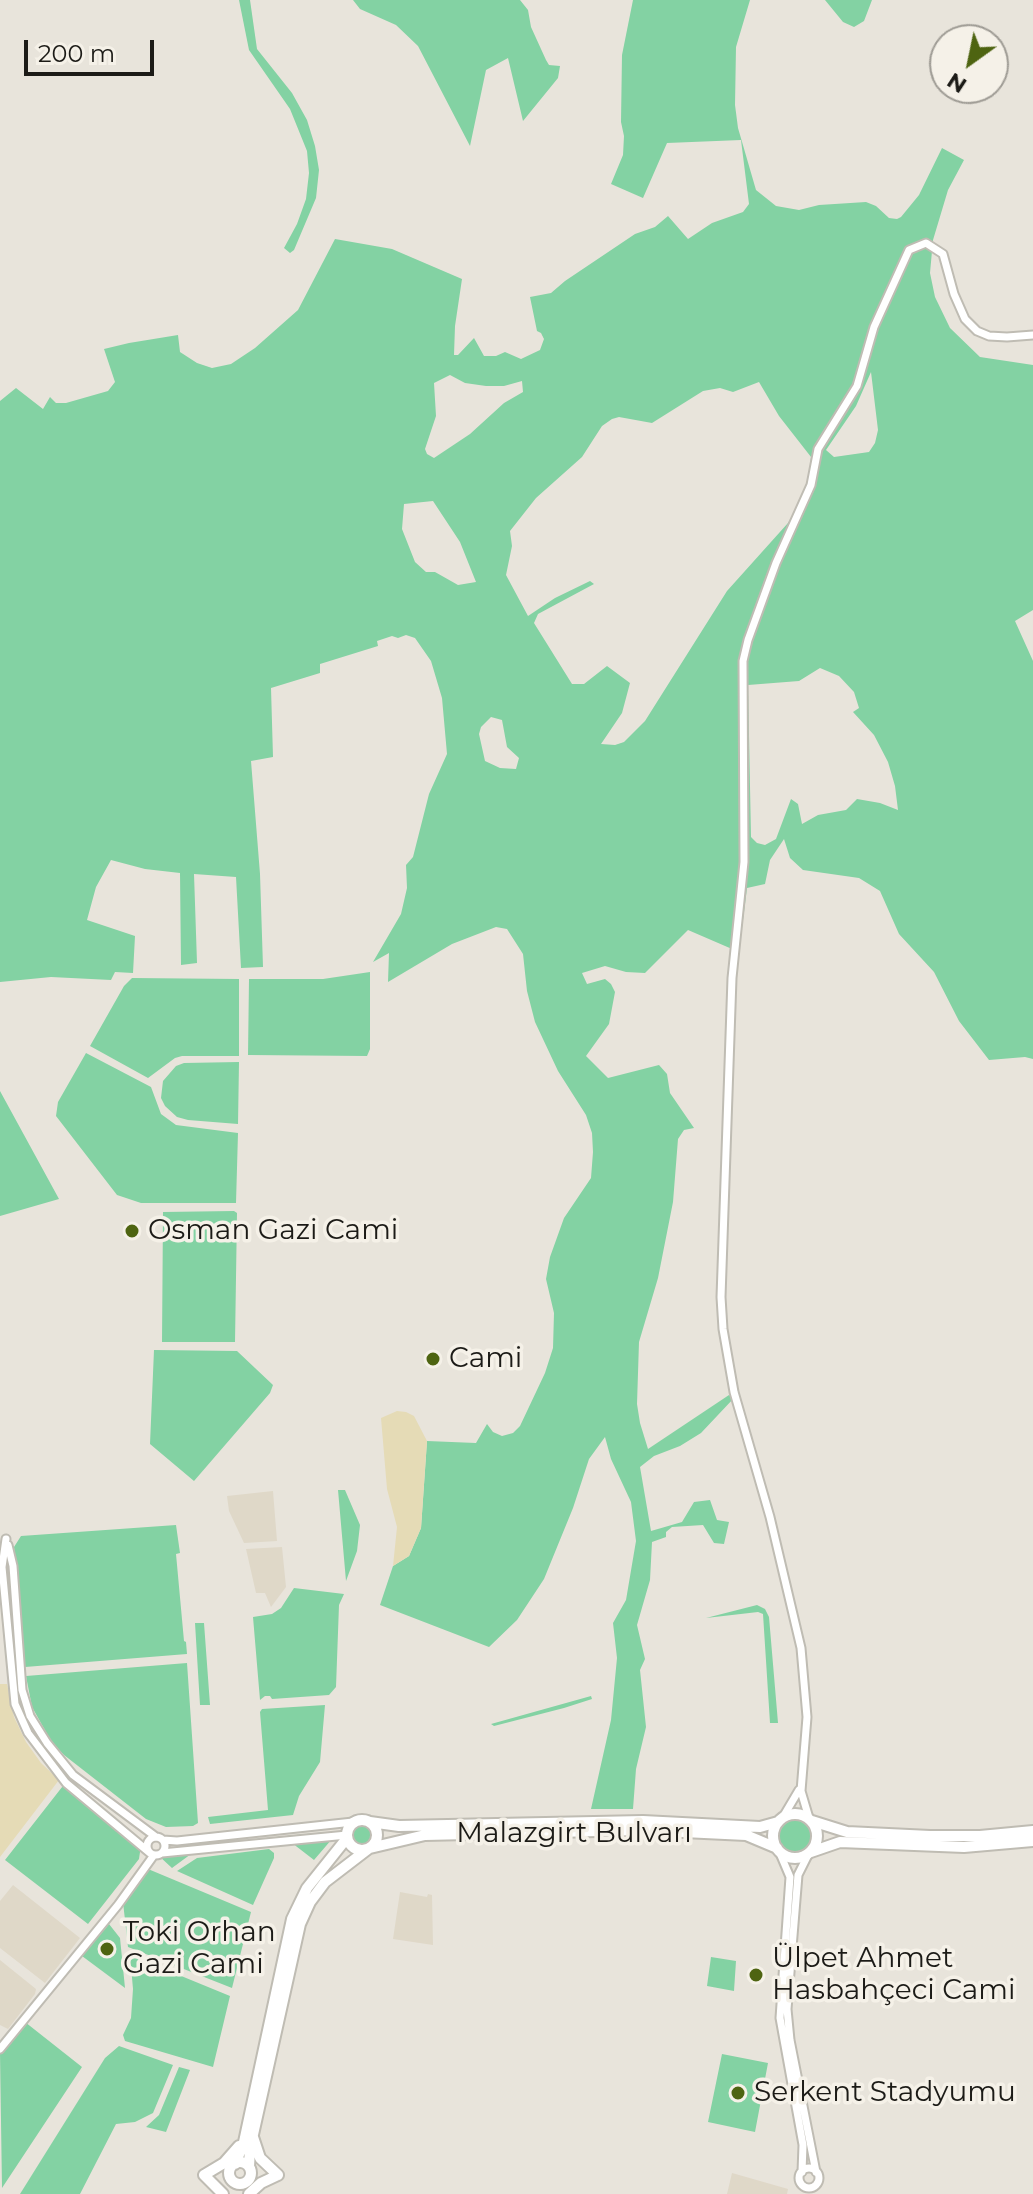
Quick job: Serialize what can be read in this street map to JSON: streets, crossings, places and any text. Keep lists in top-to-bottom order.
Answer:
{
  "streets": {
    "highway": ["Malazgirt Bulvarı"]
  },
  "places": [
    "Osman Gazi Cami",
    "Cami",
    "Toki Orhan Gazi Cami",
    "Ülpet Ahmet Hasbahçeci Cami",
    "Serkent Stadyumu"
  ],
  "scale_bar": "200 m",
  "north": "bottom left"
}
